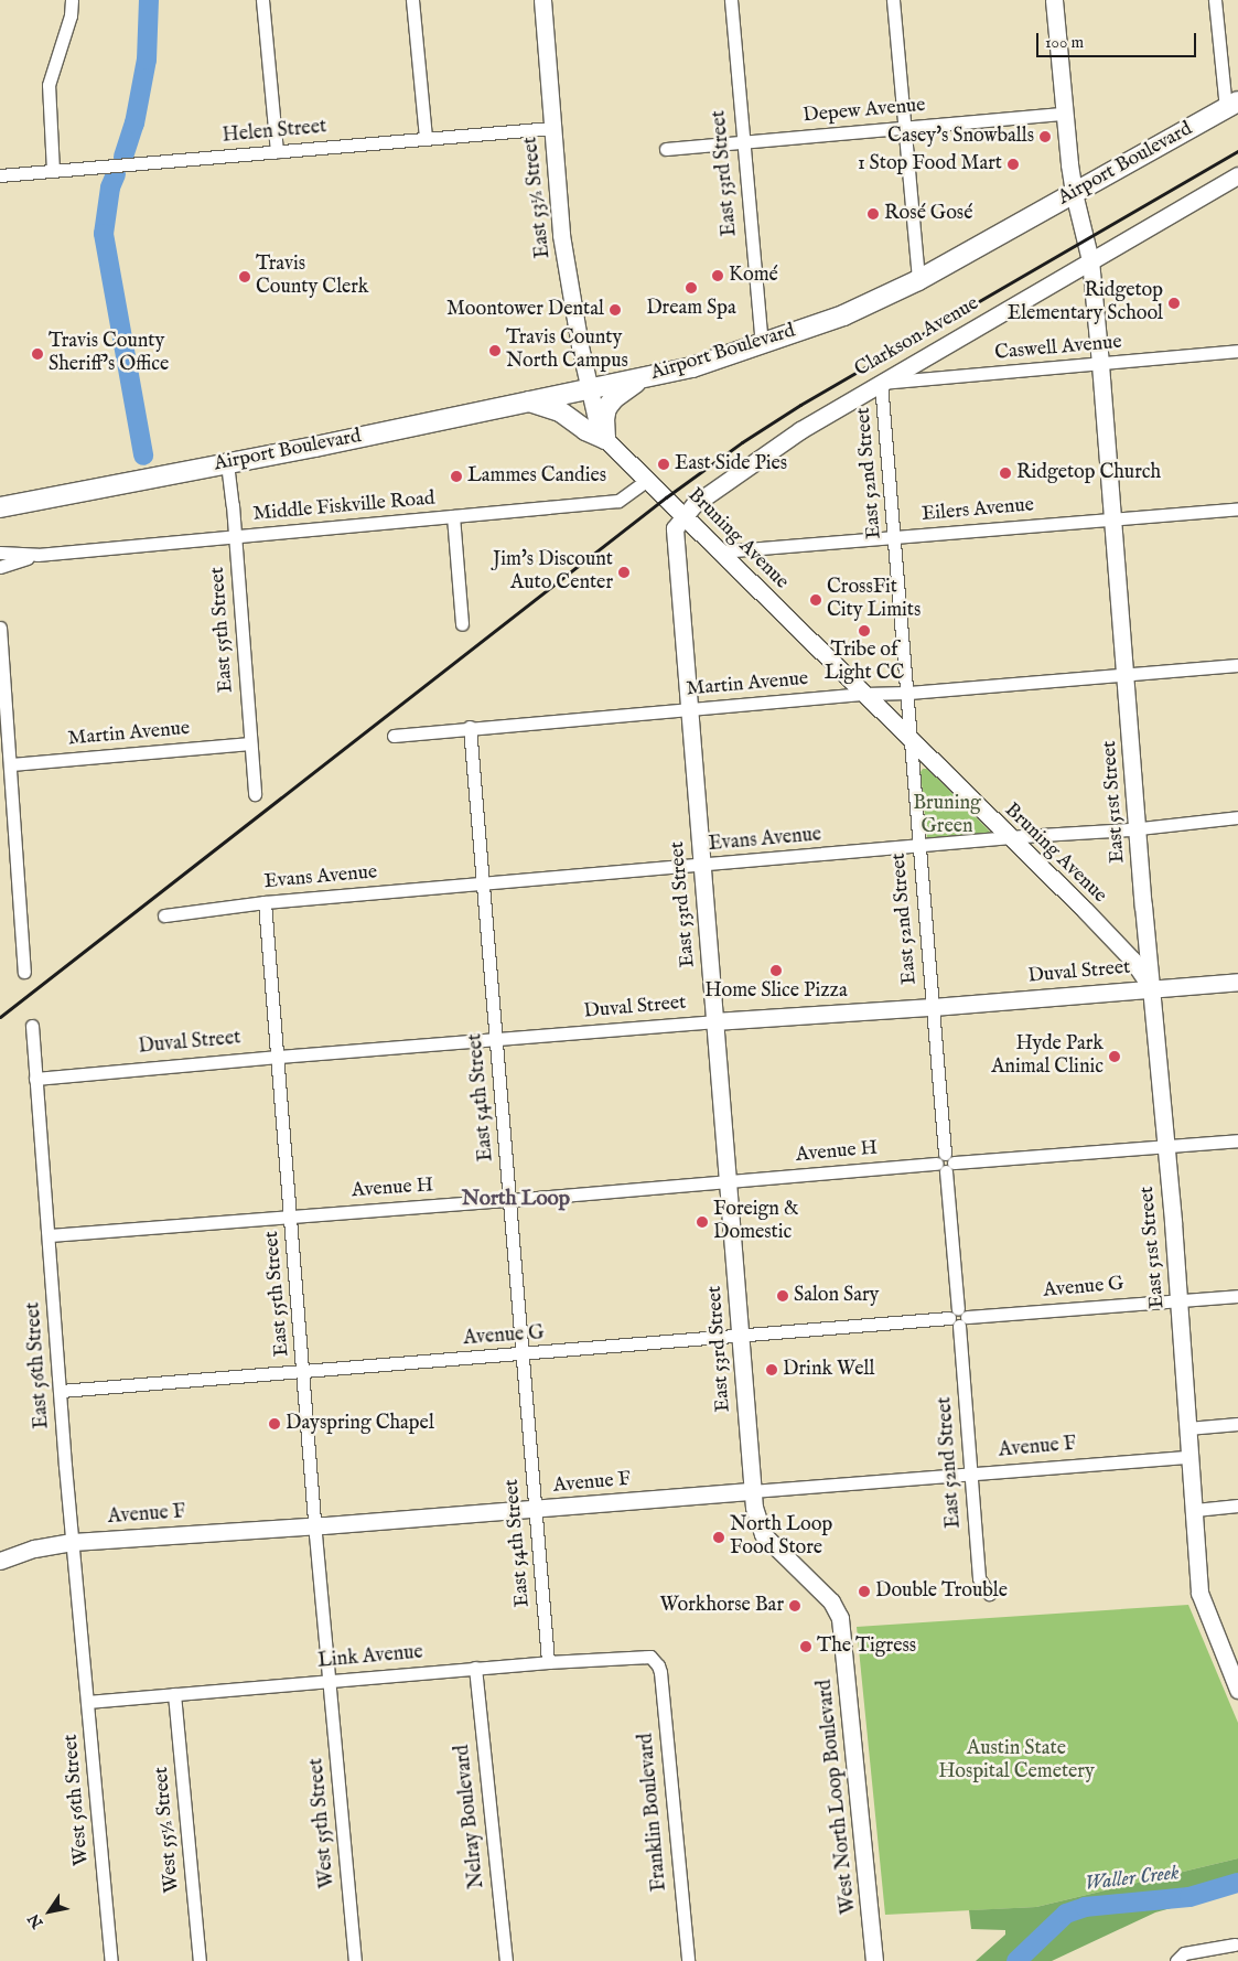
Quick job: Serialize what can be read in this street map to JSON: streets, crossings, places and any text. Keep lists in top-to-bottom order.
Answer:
{
  "streets": {
    "main road": ["Airport Boulevard"],
    "street": [
      "Depew Avenue",
      "Helen Street",
      "East 53rd Street",
      "East 53½ Street",
      "Clarkson Avenue",
      "Caswell Avenue",
      "East 52nd Street",
      "Middle Fiskville Road",
      "Eilers Avenue",
      "Bruning Avenue",
      "East 55th Street",
      "Martin Avenue",
      "East 51st Street",
      "Evans Avenue",
      "Duval Street",
      "East 54th Street",
      "Avenue H",
      "Avenue G",
      "East 56th Street",
      "Avenue F",
      "Link Avenue",
      "West North Loop Boulevard",
      "West 56th Street",
      "Franklin Boulevard",
      "Nelray Boulevard",
      "West 55th Street",
      "West 55½ Street"
    ]
  },
  "crossings": [
    ["Depew Avenue", "East 53rd Street"],
    ["Depew Avenue", "East 51st Street"],
    ["Helen Street", "East 53½ Street"],
    ["Airport Boulevard", "East 53rd Street"],
    ["Airport Boulevard", "East 53½ Street"],
    ["Airport Boulevard", "East 55th Street"],
    ["Airport Boulevard", "East 51st Street"],
    ["East 53rd Street", "Clarkson Avenue"],
    ["East 53rd Street", "Bruning Avenue"],
    ["East 53rd Street", "Martin Avenue"],
    ["East 53rd Street", "Evans Avenue"],
    ["East 53rd Street", "Duval Street"],
    ["East 53rd Street", "Avenue H"],
    ["East 53rd Street", "Avenue G"],
    ["East 53rd Street", "Avenue F"],
    ["East 53rd Street", "West North Loop Boulevard"],
    ["Clarkson Avenue", "Caswell Avenue"],
    ["Clarkson Avenue", "East 52nd Street"],
    ["Clarkson Avenue", "Bruning Avenue"],
    ["Clarkson Avenue", "East 51st Street"],
    ["Caswell Avenue", "East 52nd Street"],
    ["Caswell Avenue", "East 51st Street"],
    ["East 52nd Street", "Eilers Avenue"],
    ["East 52nd Street", "Bruning Avenue"],
    ["East 52nd Street", "Martin Avenue"],
    ["East 52nd Street", "Evans Avenue"],
    ["East 52nd Street", "Duval Street"],
    ["East 52nd Street", "Avenue H"],
    ["East 52nd Street", "Avenue G"],
    ["East 52nd Street", "Avenue F"],
    ["Middle Fiskville Road", "Bruning Avenue"],
    ["Middle Fiskville Road", "East 55th Street"],
    ["Eilers Avenue", "Bruning Avenue"],
    ["Eilers Avenue", "East 51st Street"],
    ["Bruning Avenue", "Martin Avenue"],
    ["Bruning Avenue", "East 51st Street"],
    ["Bruning Avenue", "Evans Avenue"],
    ["Bruning Avenue", "Duval Street"],
    ["East 55th Street", "Martin Avenue"],
    ["East 55th Street", "Evans Avenue"],
    ["East 55th Street", "Duval Street"],
    ["East 55th Street", "Avenue H"],
    ["East 55th Street", "Avenue G"],
    ["East 55th Street", "Avenue F"],
    ["East 55th Street", "Link Avenue"],
    ["East 55th Street", "West 55th Street"],
    ["Martin Avenue", "East 51st Street"],
    ["Martin Avenue", "East 54th Street"],
    ["East 51st Street", "Evans Avenue"],
    ["East 51st Street", "Duval Street"],
    ["East 51st Street", "Avenue H"],
    ["East 51st Street", "Avenue G"],
    ["East 51st Street", "Avenue F"],
    ["Evans Avenue", "East 54th Street"],
    ["Duval Street", "East 54th Street"],
    ["Duval Street", "East 56th Street"],
    ["East 54th Street", "Avenue H"],
    ["East 54th Street", "Avenue G"],
    ["East 54th Street", "Avenue F"],
    ["East 54th Street", "Link Avenue"],
    ["Avenue H", "East 56th Street"],
    ["Avenue G", "East 56th Street"],
    ["East 56th Street", "Avenue F"],
    ["East 56th Street", "Link Avenue"],
    ["East 56th Street", "West 56th Street"],
    ["Link Avenue", "West 56th Street"],
    ["Link Avenue", "Franklin Boulevard"],
    ["Link Avenue", "Nelray Boulevard"],
    ["Link Avenue", "West 55th Street"],
    ["Link Avenue", "West 55½ Street"]
  ],
  "districts": ["North Loop"],
  "water": ["Waller Creek"],
  "parks": ["Bruning Green", "Austin State Hospital Cemetery"],
  "places": [
    "Casey's Snowballs",
    "1 Stop Food Mart",
    "Rosé Gosé",
    "Komé",
    "Travis County Clerk",
    "Dream Spa",
    "Ridgetop Elementary School",
    "Moontower Dental",
    "Travis County North Campus",
    "Travis County Sheriff's Office",
    "East Side Pies",
    "Ridgetop Church",
    "Lammes Candies",
    "Jim's Discount Auto Center",
    "CrossFit City Limits",
    "Tribe of Light CC",
    "Home Slice Pizza",
    "Hyde Park Animal Clinic",
    "Foreign & Domestic",
    "Salon Sary",
    "Drink Well",
    "Dayspring Chapel",
    "North Loop Food Store",
    "Double Trouble",
    "Workhorse Bar",
    "The Tigress"
  ],
  "scale_bar": "100 m",
  "north": "bottom left"
}
